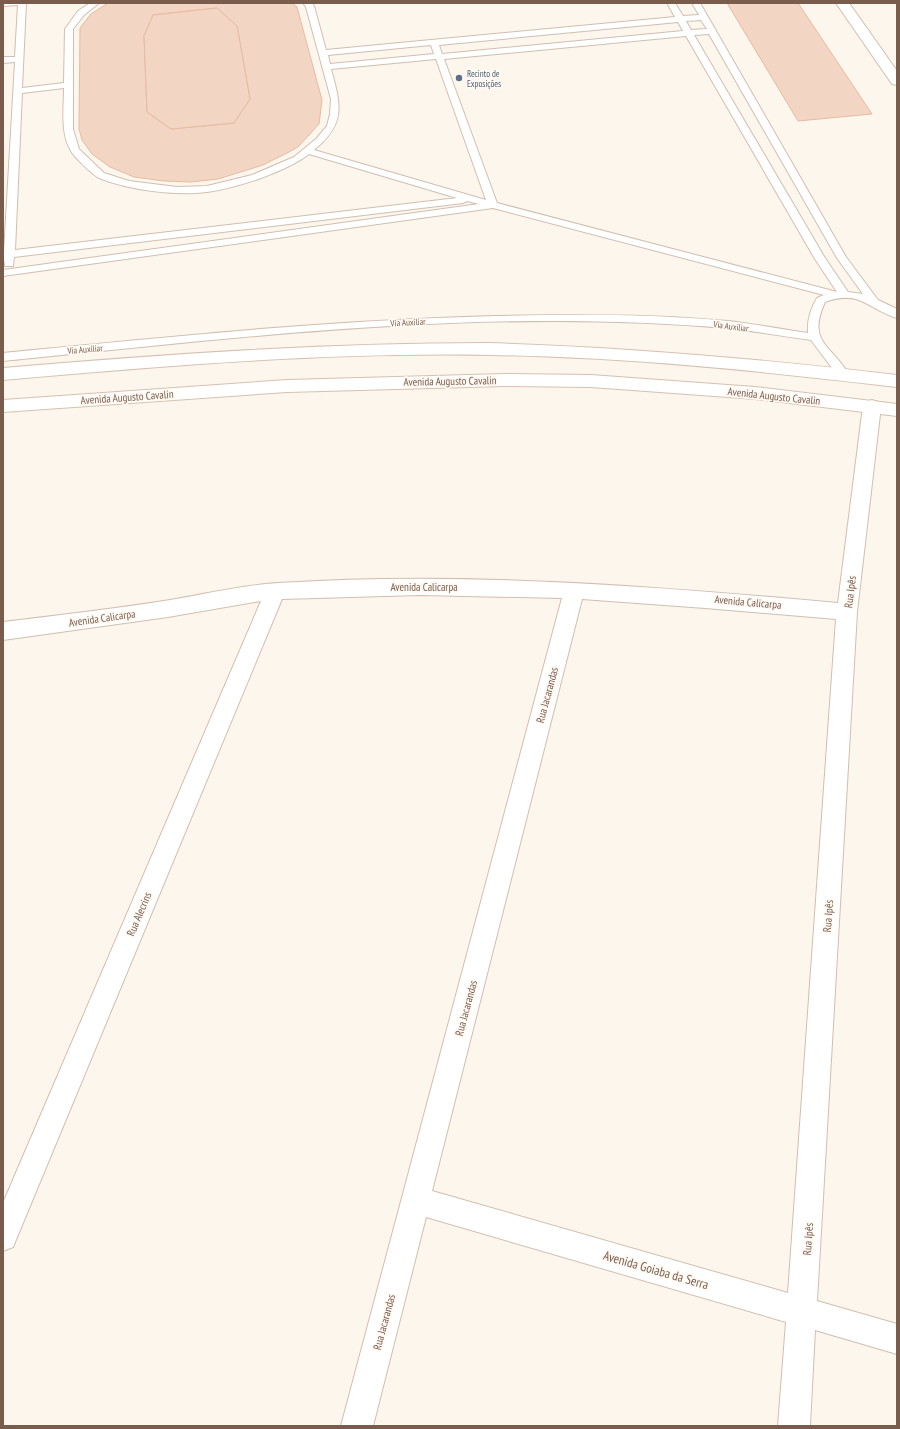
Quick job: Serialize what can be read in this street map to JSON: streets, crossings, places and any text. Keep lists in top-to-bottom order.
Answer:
{
  "streets": {
    "street": [
      "Avenida Augusto Cavalin",
      "Avenida Calicarpa",
      "Rua Ipês",
      "Rua Jacarandas",
      "Rua Alecrins",
      "Avenida Goiaba da Serra"
    ],
    "lane": ["Via Auxiliar"]
  },
  "crossings": [
    ["Avenida Augusto Cavalin", "Rua Ipês"],
    ["Avenida Calicarpa", "Rua Ipês"],
    ["Avenida Calicarpa", "Rua Jacarandas"],
    ["Avenida Calicarpa", "Rua Alecrins"],
    ["Rua Ipês", "Avenida Goiaba da Serra"],
    ["Rua Jacarandas", "Avenida Goiaba da Serra"]
  ],
  "places": ["Recinto de Exposições"]
}
